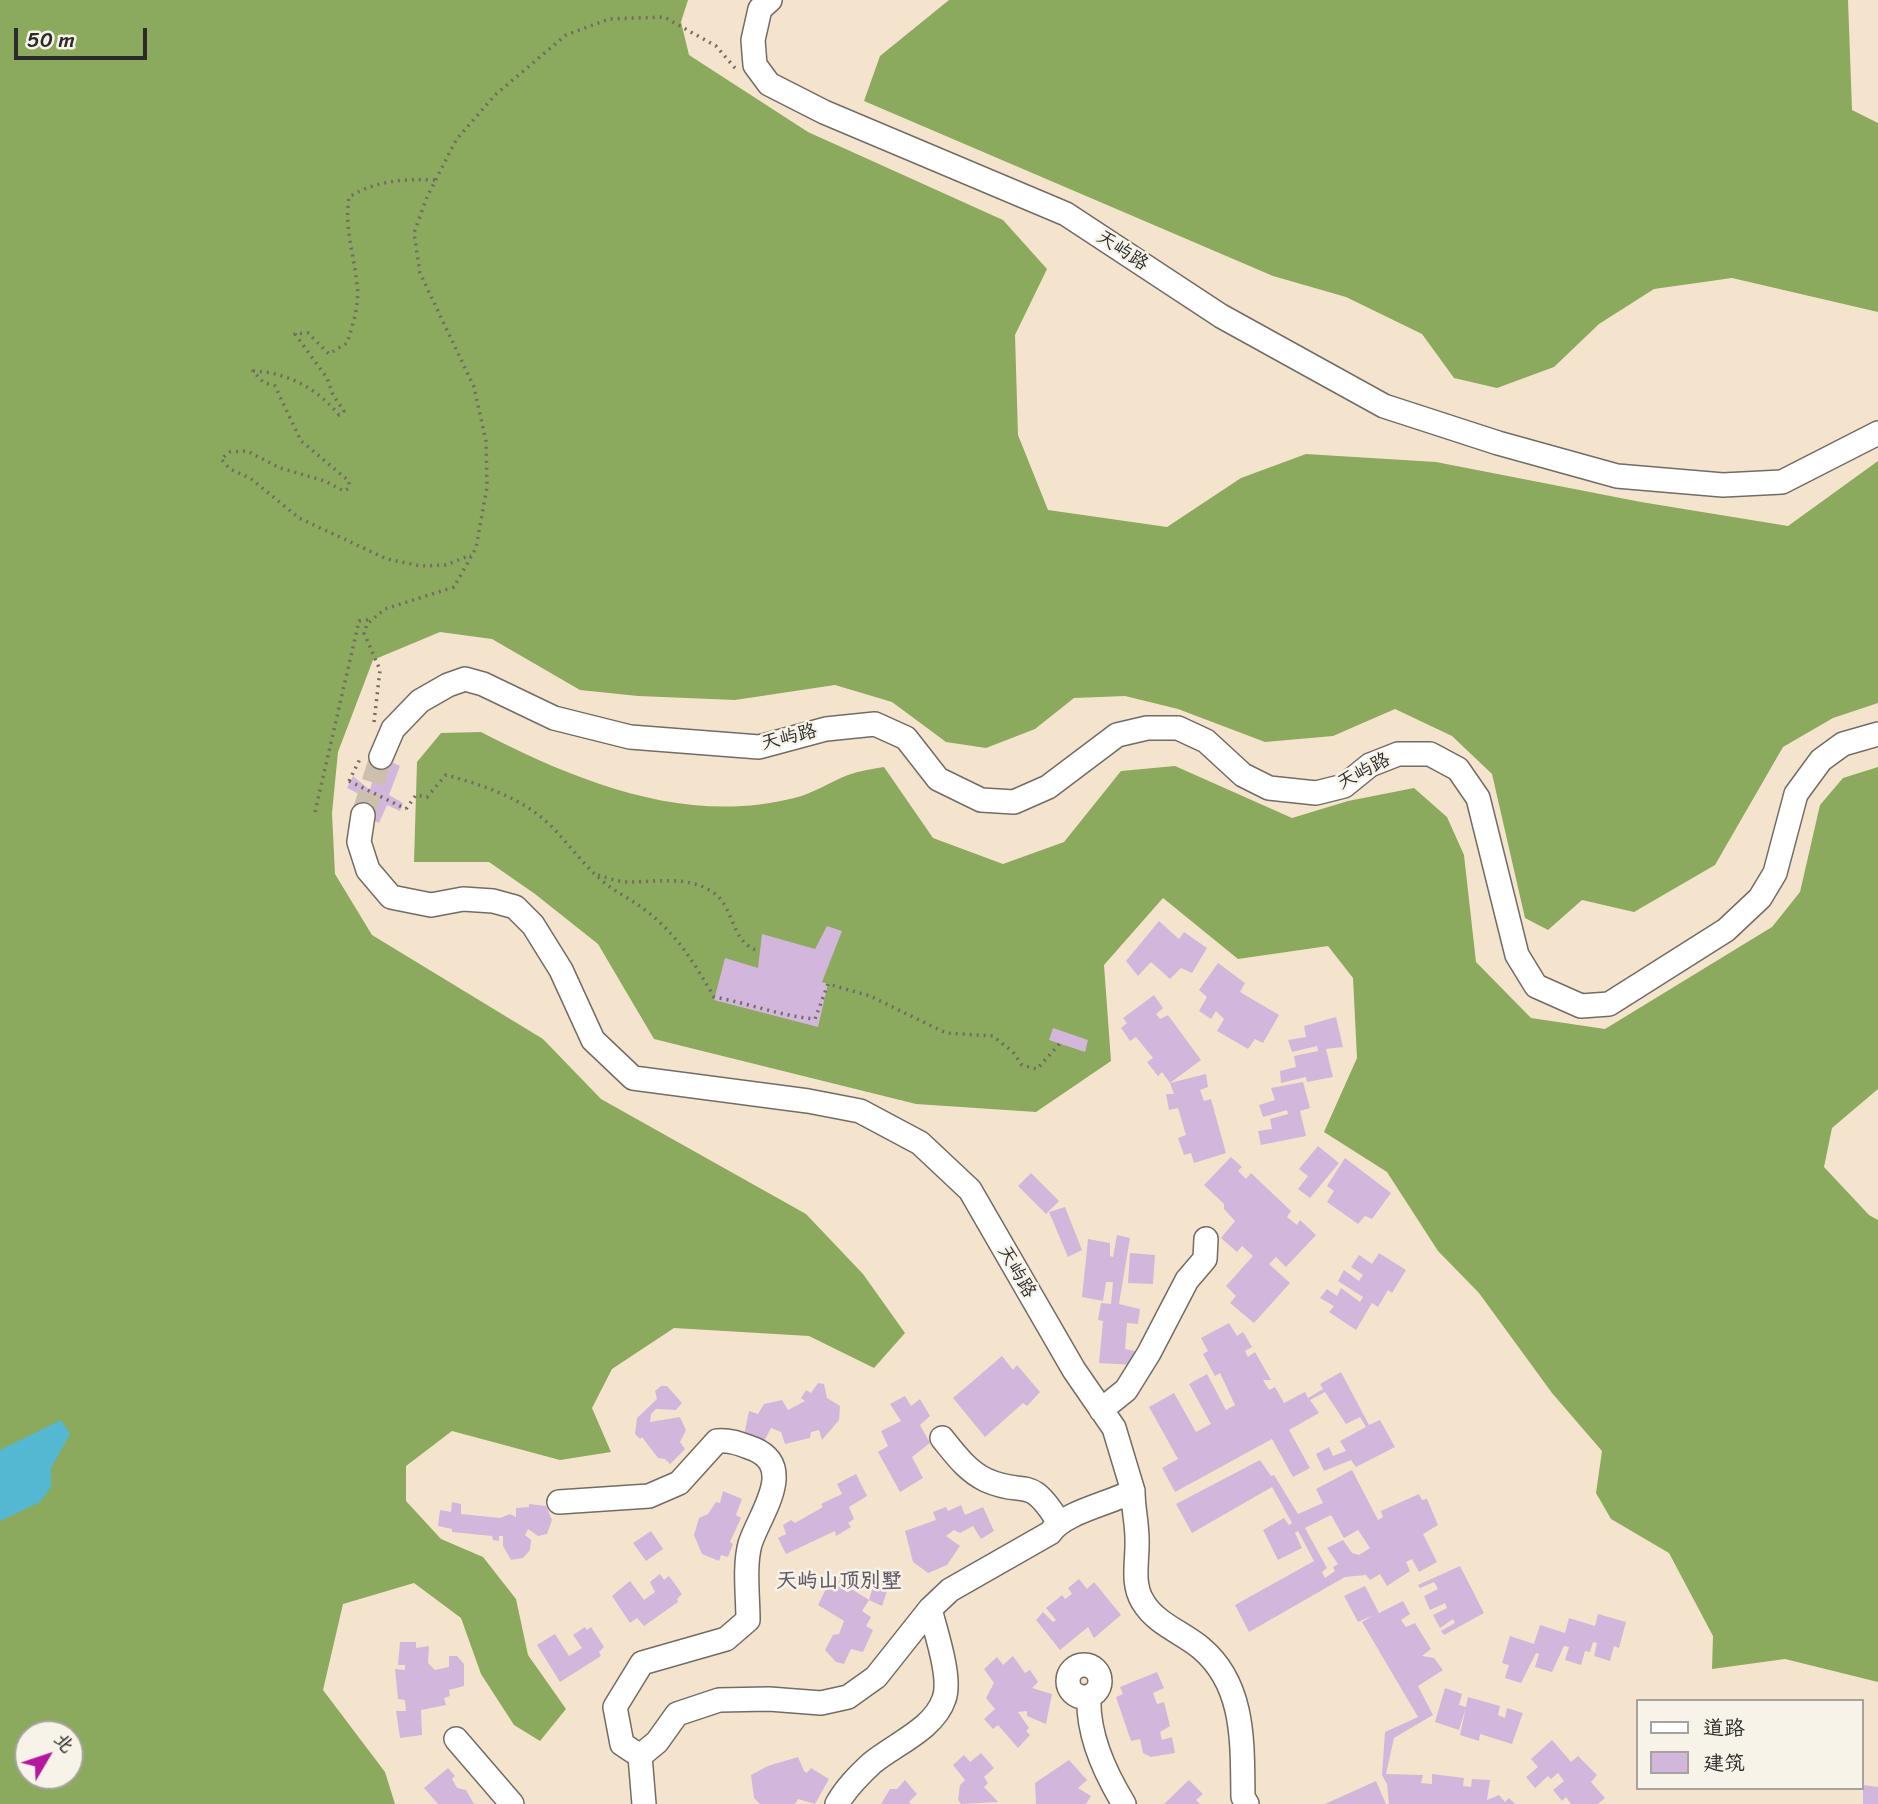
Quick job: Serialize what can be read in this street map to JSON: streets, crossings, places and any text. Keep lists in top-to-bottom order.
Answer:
{
  "streets": {
    "street": ["天屿路"]
  },
  "districts": ["天屿山顶别墅"],
  "legend": ["道路", "建筑"],
  "scale_bar": "50 m",
  "north": "top right"
}
